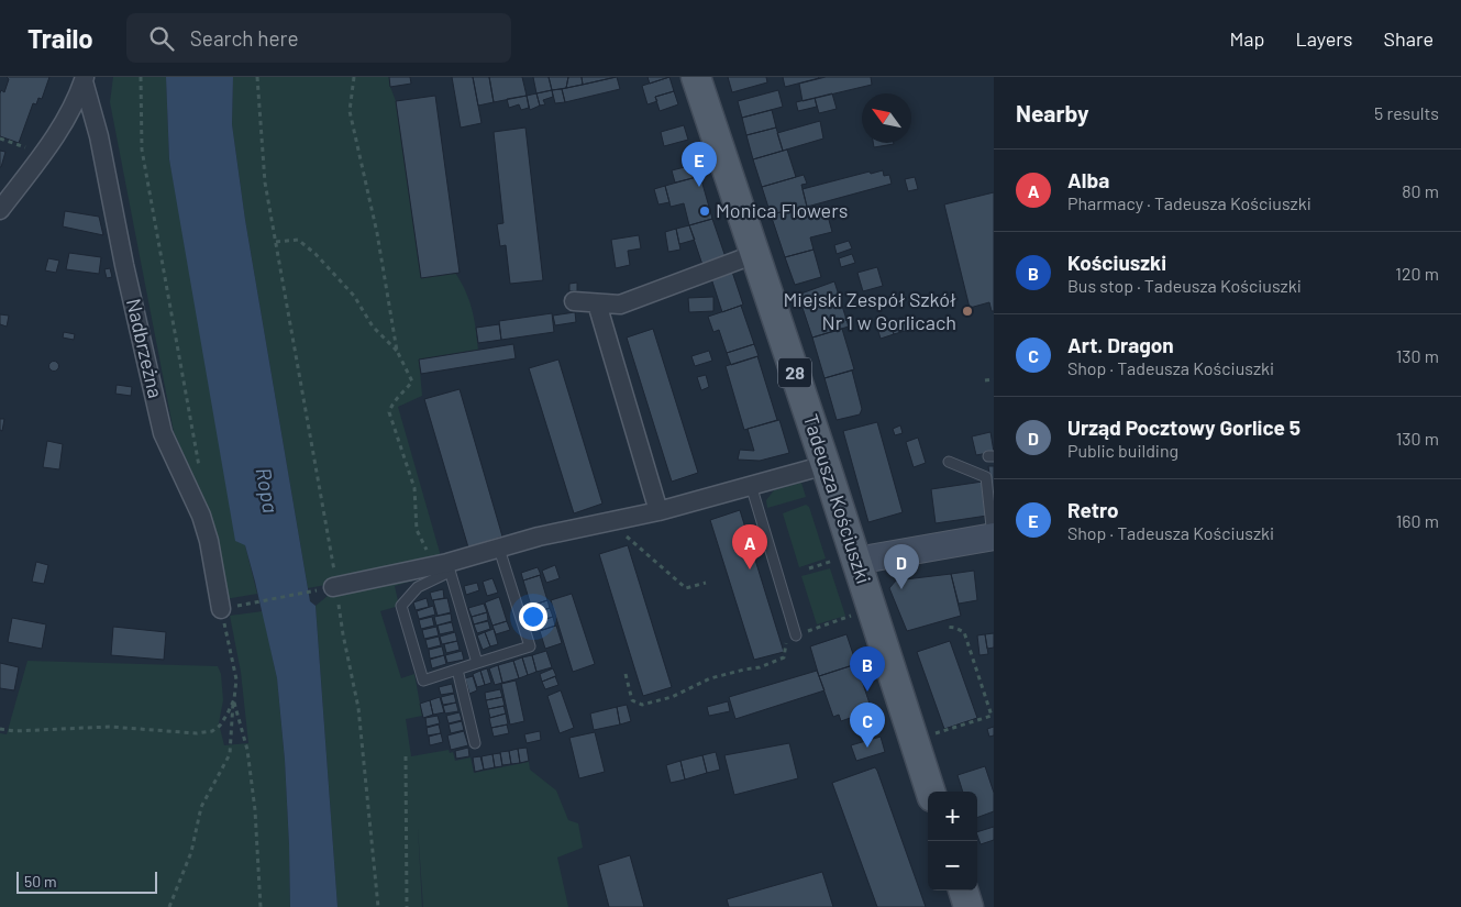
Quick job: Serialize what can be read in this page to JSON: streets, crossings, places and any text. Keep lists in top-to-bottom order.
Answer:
{
  "streets": {
    "main road": ["28", "Tadeusza Kościuszki"],
    "street": ["Nadbrzeżna"]
  },
  "water": ["Ropa"],
  "places": ["Monica Flowers", "Miejski Zespół Szkół Nr 1 w Gorlicach"],
  "scale_bar": "50 m",
  "north": "top left",
  "page": {
    "header": "Trailo",
    "search": "Search here",
    "nav": ["Map", "Layers", "Share"],
    "heading": ["Nearby", "5 results"],
    "pins": [
      "E",
      "A",
      "D",
      "B",
      "C"
    ],
    "list": [
      {
        "mark": "A",
        "name": "Alba",
        "note": "Pharmacy · Tadeusza Kościuszki",
        "value": "80 m"
      },
      {
        "mark": "B",
        "name": "Kościuszki",
        "note": "Bus stop · Tadeusza Kościuszki",
        "value": "120 m"
      },
      {
        "mark": "C",
        "name": "Art. Dragon",
        "note": "Shop · Tadeusza Kościuszki",
        "value": "130 m"
      },
      {
        "mark": "D",
        "name": "Urząd Pocztowy Gorlice 5",
        "note": "Public building",
        "value": "130 m"
      },
      {
        "mark": "E",
        "name": "Retro",
        "note": "Shop · Tadeusza Kościuszki",
        "value": "160 m"
      }
    ],
    "map_buttons": ["+", "−"],
    "scale": "50 m"
  }
}
